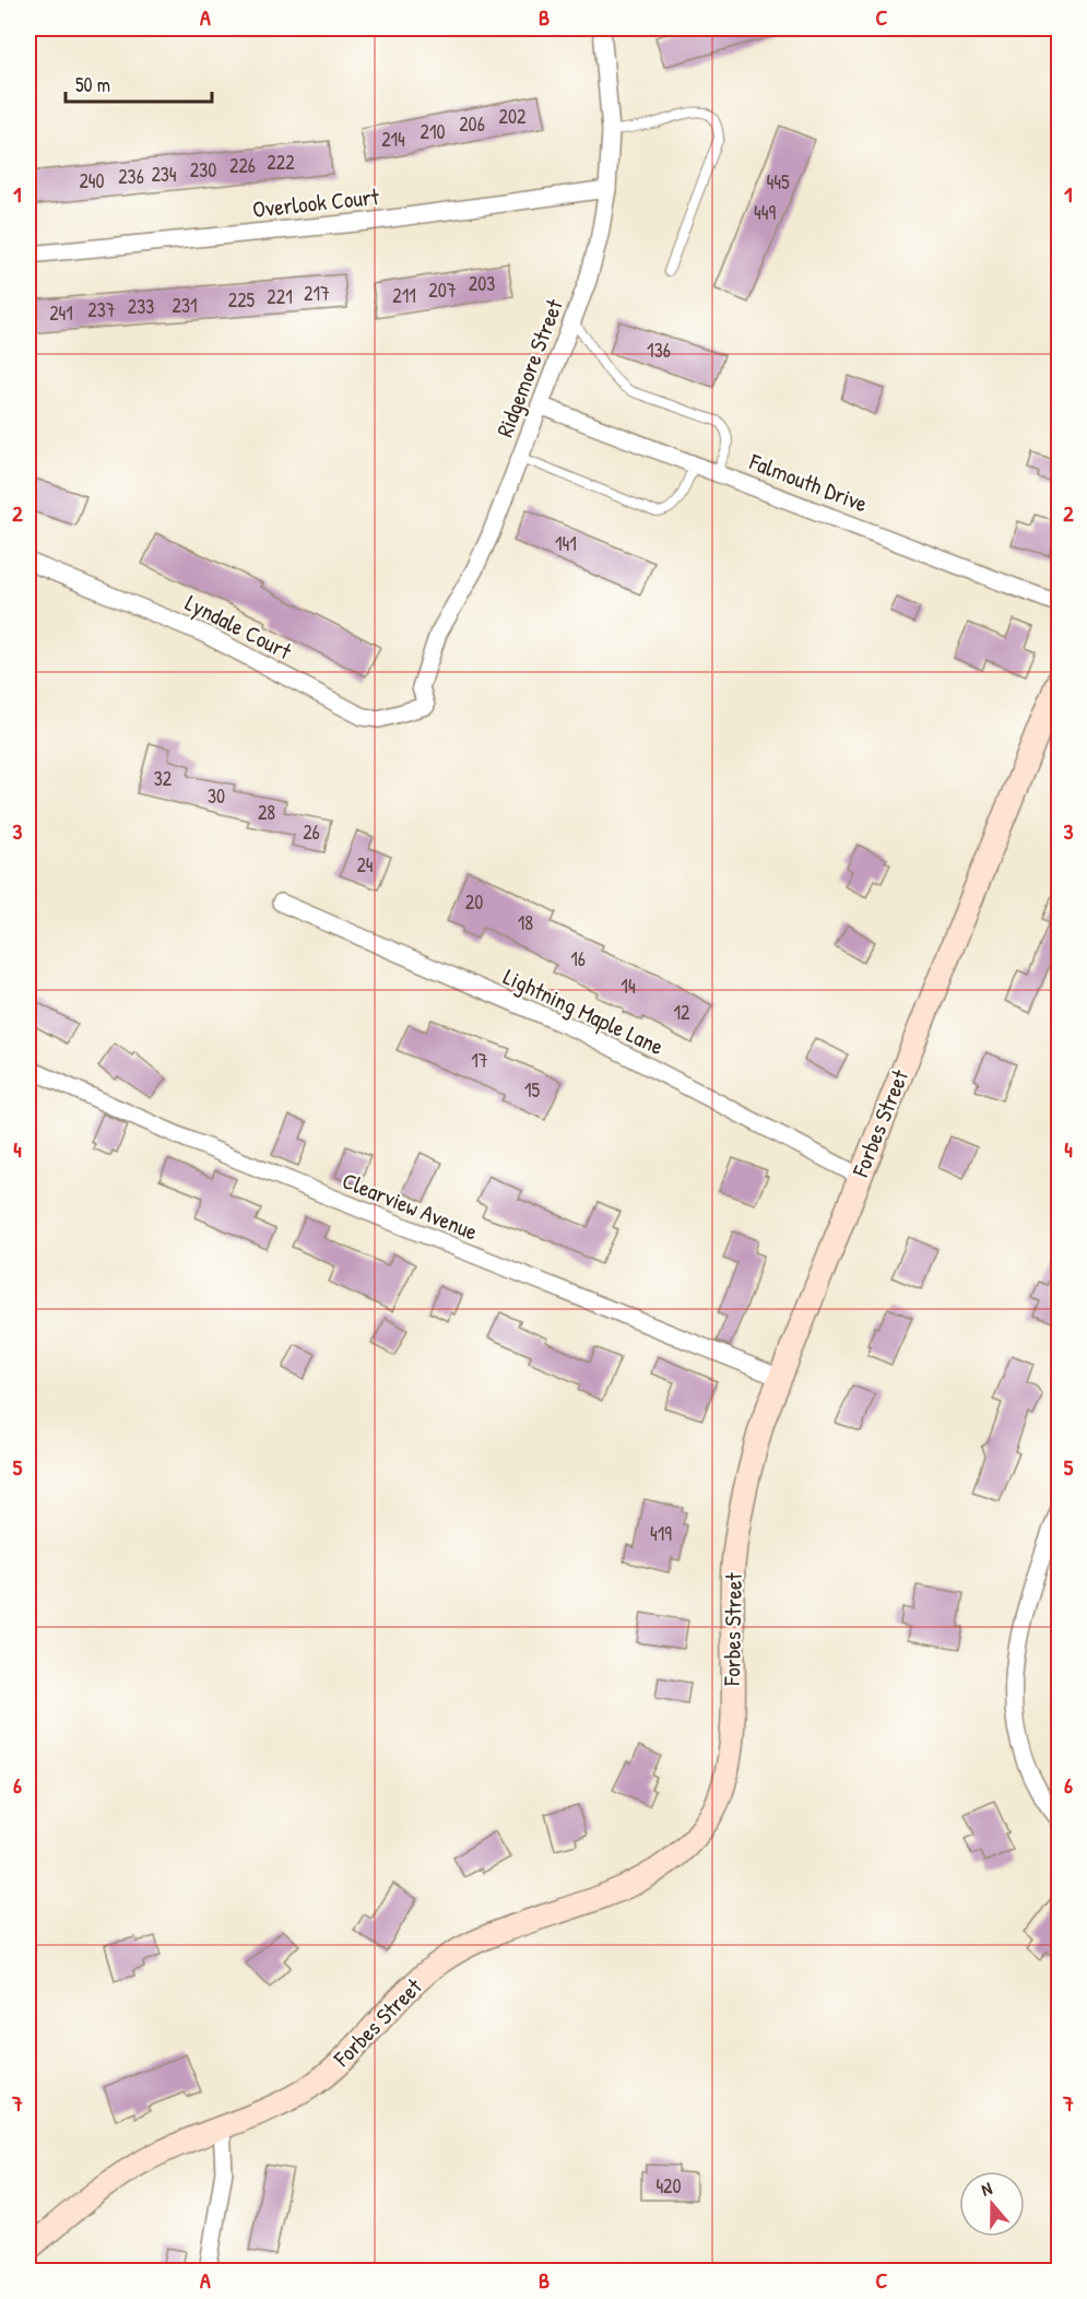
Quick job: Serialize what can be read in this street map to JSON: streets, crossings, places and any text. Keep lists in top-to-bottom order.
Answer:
{
  "streets": {
    "street": [
      "Overlook Court",
      "Ridgemore Street",
      "Falmouth Drive",
      "Lyndale Court",
      "Lightning Maple Lane",
      "Forbes Street",
      "Clearview Avenue"
    ]
  },
  "crossings": [
    ["Overlook Court", "Ridgemore Street"],
    ["Ridgemore Street", "Falmouth Drive"],
    ["Ridgemore Street", "Lyndale Court"],
    ["Lightning Maple Lane", "Forbes Street"],
    ["Forbes Street", "Clearview Avenue"]
  ],
  "house_numbers": [
    "202",
    "206",
    "210",
    "214",
    "222",
    "226",
    "230",
    "234",
    "236",
    "240",
    "445",
    "449",
    "203",
    "207",
    "217",
    "211",
    "221",
    "225",
    "231",
    "233",
    "237",
    "241",
    "136",
    "141",
    "32",
    "30",
    "28",
    "26",
    "24",
    "20",
    "18",
    "16",
    "14",
    "12",
    "17",
    "15",
    "419",
    "420"
  ],
  "scale_bar": "50 m",
  "north": "top",
  "grid": {
    "columns": ["A", "B", "C"],
    "rows": [
      "1",
      "2",
      "3",
      "4",
      "5",
      "6",
      "7"
    ]
  }
}
